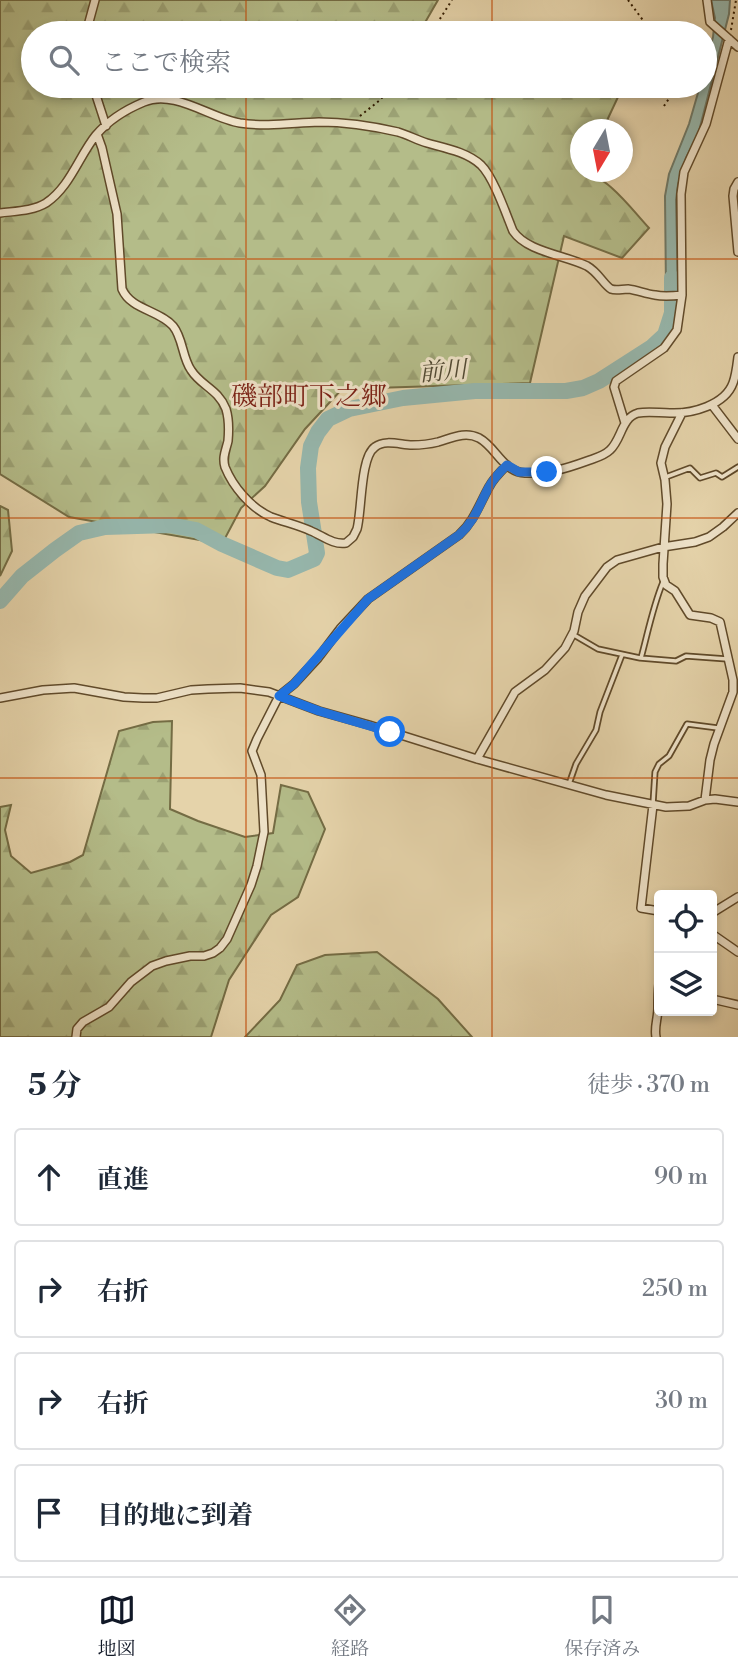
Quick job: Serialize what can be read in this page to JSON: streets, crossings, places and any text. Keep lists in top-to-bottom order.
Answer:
{
  "districts": ["磯部町下之郷"],
  "water": ["前川"],
  "north": "bottom",
  "page": {
    "search": "ここで検索",
    "heading": ["5 分", "徒歩 · 370 m"],
    "list": [
      ["直進", "90 m"],
      ["右折", "250 m"],
      ["右折", "30 m"],
      "目的地に到着"
    ],
    "nav": ["地図", "経路", "保存済み"]
  }
}
